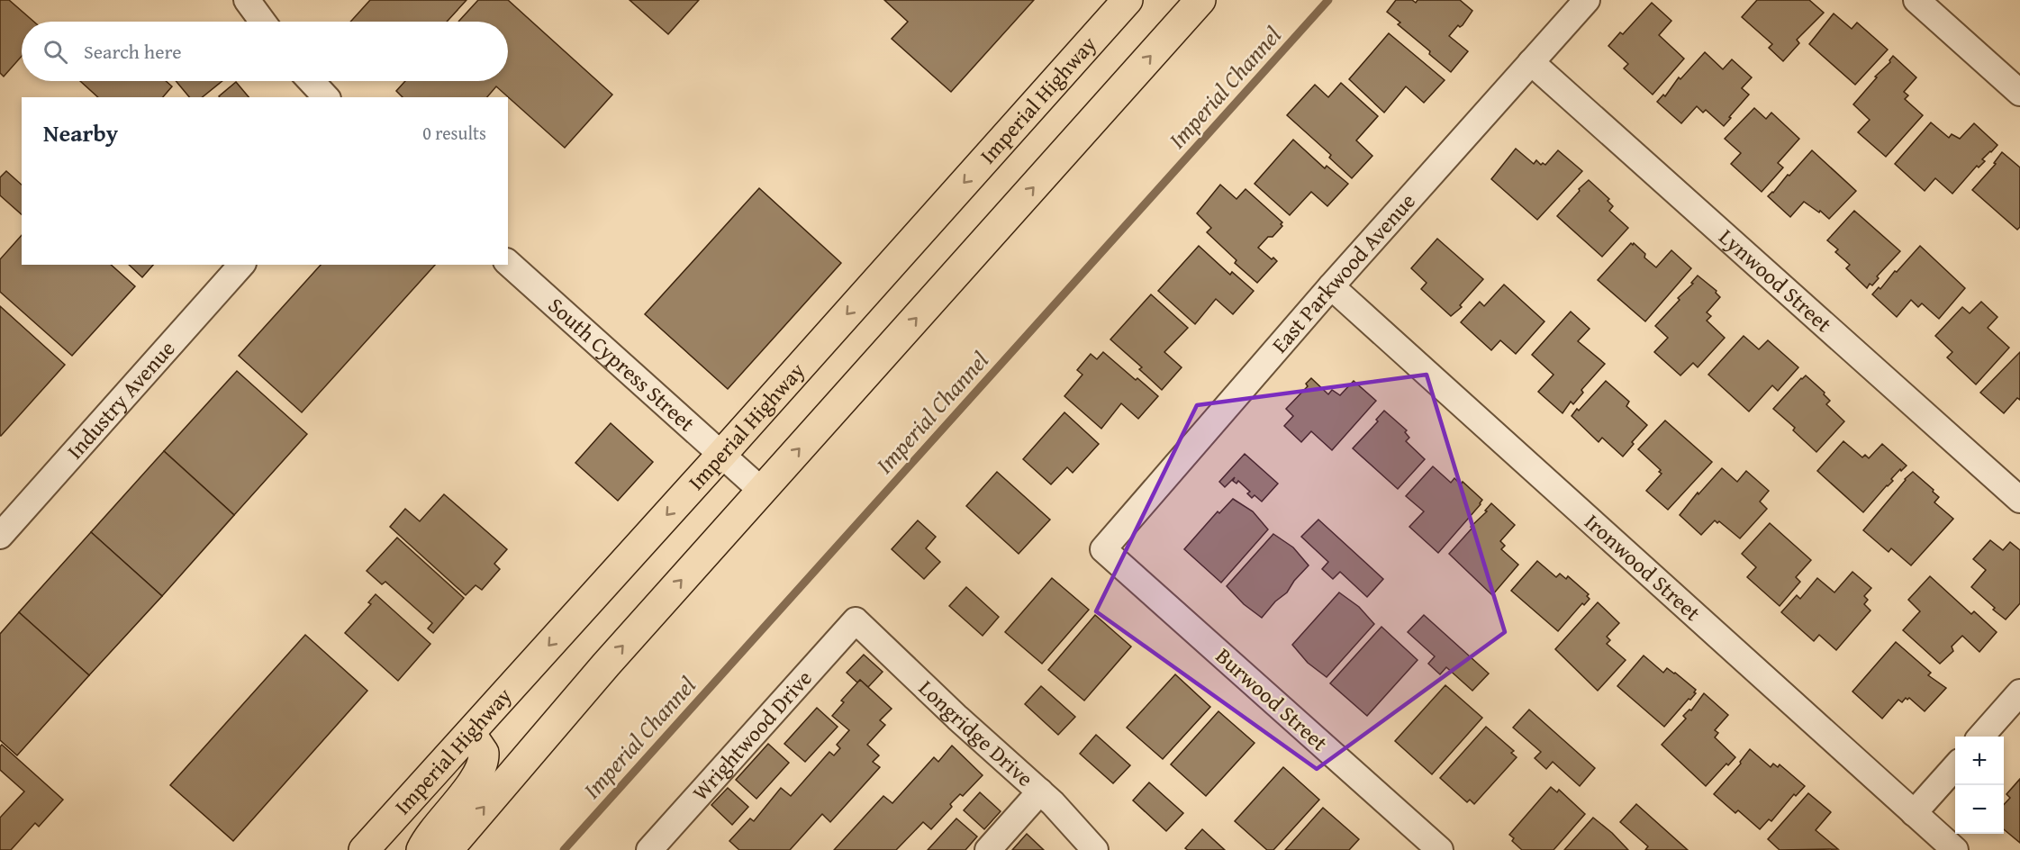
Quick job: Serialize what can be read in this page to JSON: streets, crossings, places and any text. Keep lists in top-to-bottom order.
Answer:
{
  "streets": {
    "main road": ["Imperial Highway"],
    "street": [
      "East Parkwood Avenue",
      "Lynwood Street",
      "South Cypress Street",
      "Industry Avenue",
      "Ironwood Street",
      "Burwood Street",
      "Longridge Drive",
      "Wrightwood Drive"
    ]
  },
  "crossings": [
    ["Imperial Highway", "South Cypress Street"],
    ["East Parkwood Avenue", "Lynwood Street"],
    ["East Parkwood Avenue", "Ironwood Street"],
    ["East Parkwood Avenue", "Burwood Street"],
    ["Longridge Drive", "Wrightwood Drive"]
  ],
  "water": ["Imperial Channel"],
  "page": {
    "search": "Search here",
    "heading": ["Nearby", "0 results"],
    "map_buttons": ["+", "−"]
  }
}
